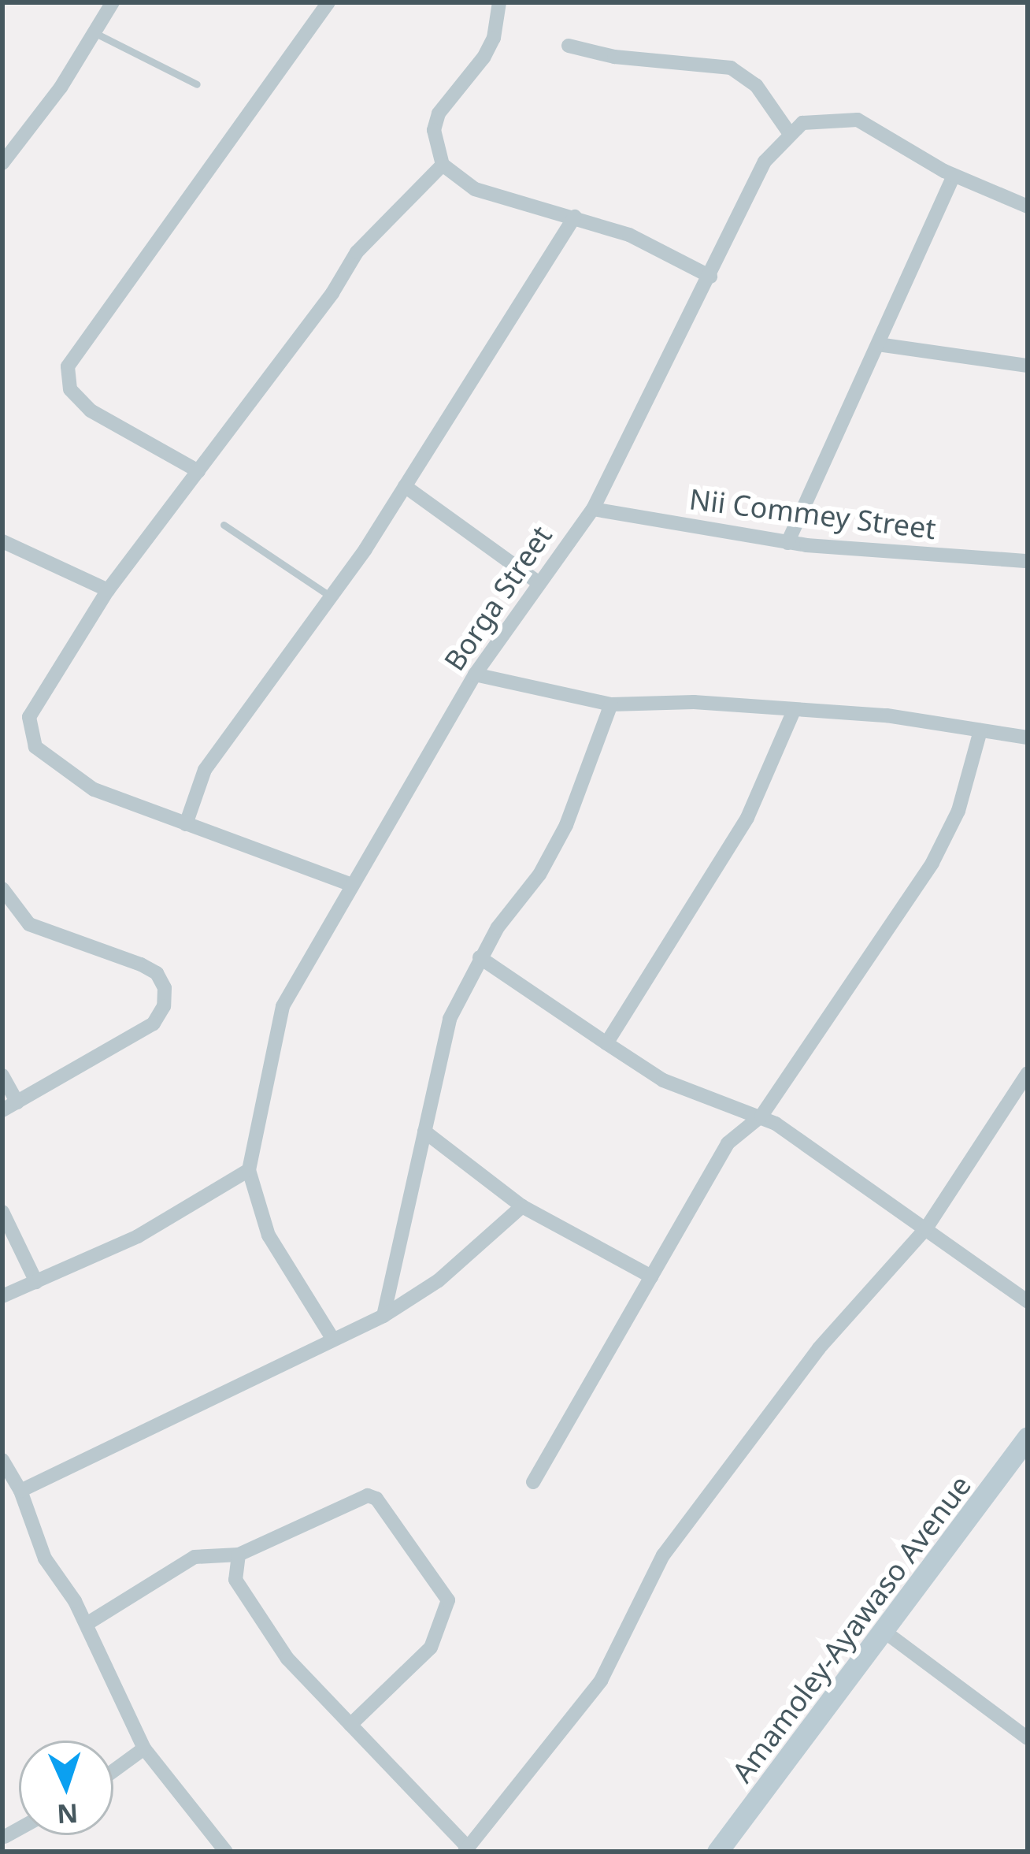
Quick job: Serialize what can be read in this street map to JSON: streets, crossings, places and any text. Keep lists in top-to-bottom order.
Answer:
{
  "streets": {
    "street": ["Nii Commey Street", "Borga Street", "Amamoley-Ayawaso Avenue"]
  },
  "crossings": [
    ["Nii Commey Street", "Borga Street"]
  ],
  "north": "bottom"
}
